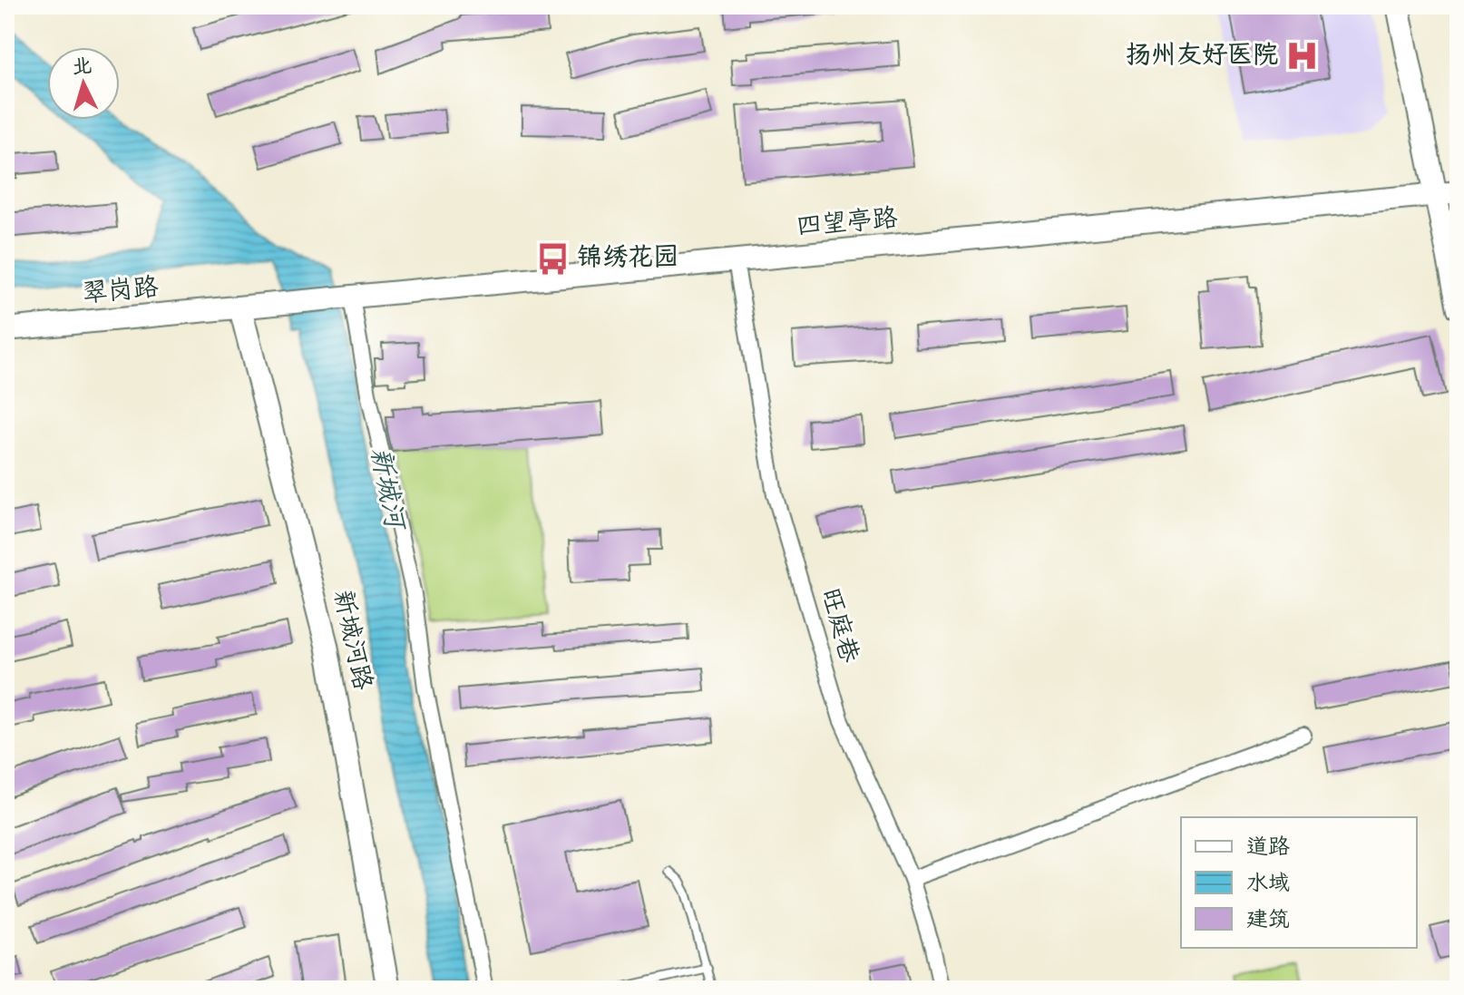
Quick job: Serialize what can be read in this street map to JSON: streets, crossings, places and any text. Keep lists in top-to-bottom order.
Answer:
{
  "streets": {
    "street": [
      "四望亭路",
      "翠岗路",
      "旺庭巷",
      "新城河路"
    ]
  },
  "crossings": [
    ["四望亭路", "翠岗路"],
    ["四望亭路", "旺庭巷"],
    ["四望亭路", "新城河路"],
    ["翠岗路", "新城河路"]
  ],
  "water": ["新城河"],
  "places": {
    "hospital": ["扬州友好医院"],
    "bus stop": ["锦绣花园"]
  },
  "legend": ["道路", "水域", "建筑"],
  "north": "top"
}
